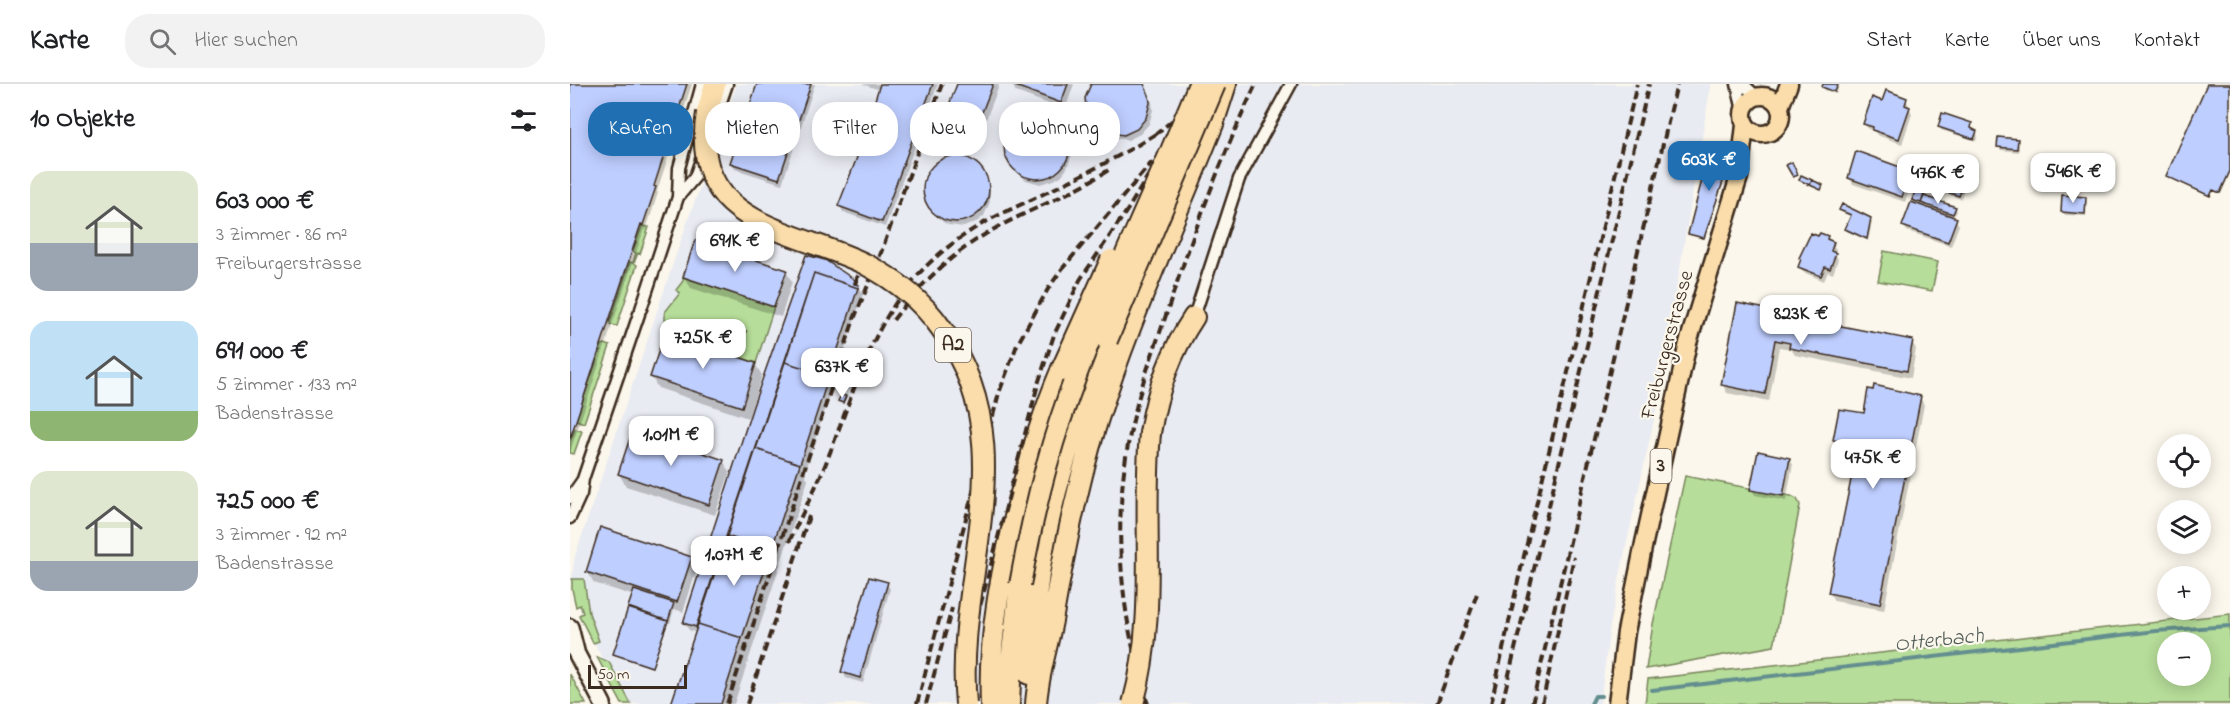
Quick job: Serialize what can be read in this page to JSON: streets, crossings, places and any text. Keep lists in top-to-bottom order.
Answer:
{
  "streets": {
    "highway": ["A2"],
    "main road": ["Freiburgerstrasse", "3"]
  },
  "crossings": [
    ["Freiburgerstrasse", "3"]
  ],
  "water": ["Otterbach"],
  "scale_bar": "50 m",
  "page": {
    "header": "Karte",
    "search": "Hier suchen",
    "nav": [
      "Start",
      "Karte",
      "Über uns",
      "Kontakt"
    ],
    "heading": "10 Objekte",
    "chip": [
      "Kaufen",
      "Mieten",
      "Filter",
      "Neu",
      "Wohnung"
    ],
    "price": [
      "603K €",
      "546K €",
      "476K €",
      "691K €",
      "823K €",
      "725K €",
      "637K €",
      "1.01M €",
      "475K €",
      "1.07M €"
    ],
    "list": [
      {
        "name": "603 000 €",
        "note": "3 Zimmer · 86 m² · Freiburgerstrasse"
      },
      {
        "name": "691 000 €",
        "note": "5 Zimmer · 133 m² · Badenstrasse"
      },
      {
        "name": "725 000 €",
        "note": "3 Zimmer · 92 m² · Badenstrasse"
      }
    ],
    "map_buttons": ["+", "−"],
    "scale": "50 m"
  }
}
